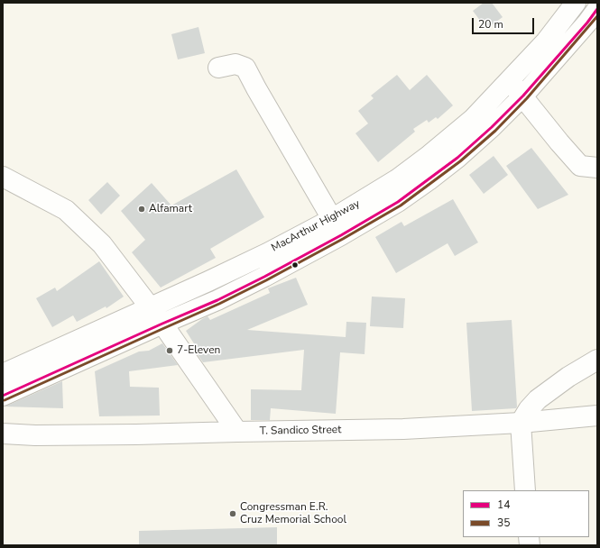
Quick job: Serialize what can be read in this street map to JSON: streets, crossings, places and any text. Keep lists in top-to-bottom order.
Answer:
{
  "streets": {
    "main road": ["MacArthur Highway", "T. Sandico Street"]
  },
  "places": ["Alfamart", "7-Eleven", "Congressman E.R. Cruz Memorial School"],
  "lines": ["transit line 14", "transit line 35"],
  "legend": ["14", "35"],
  "scale_bar": "20 m"
}
